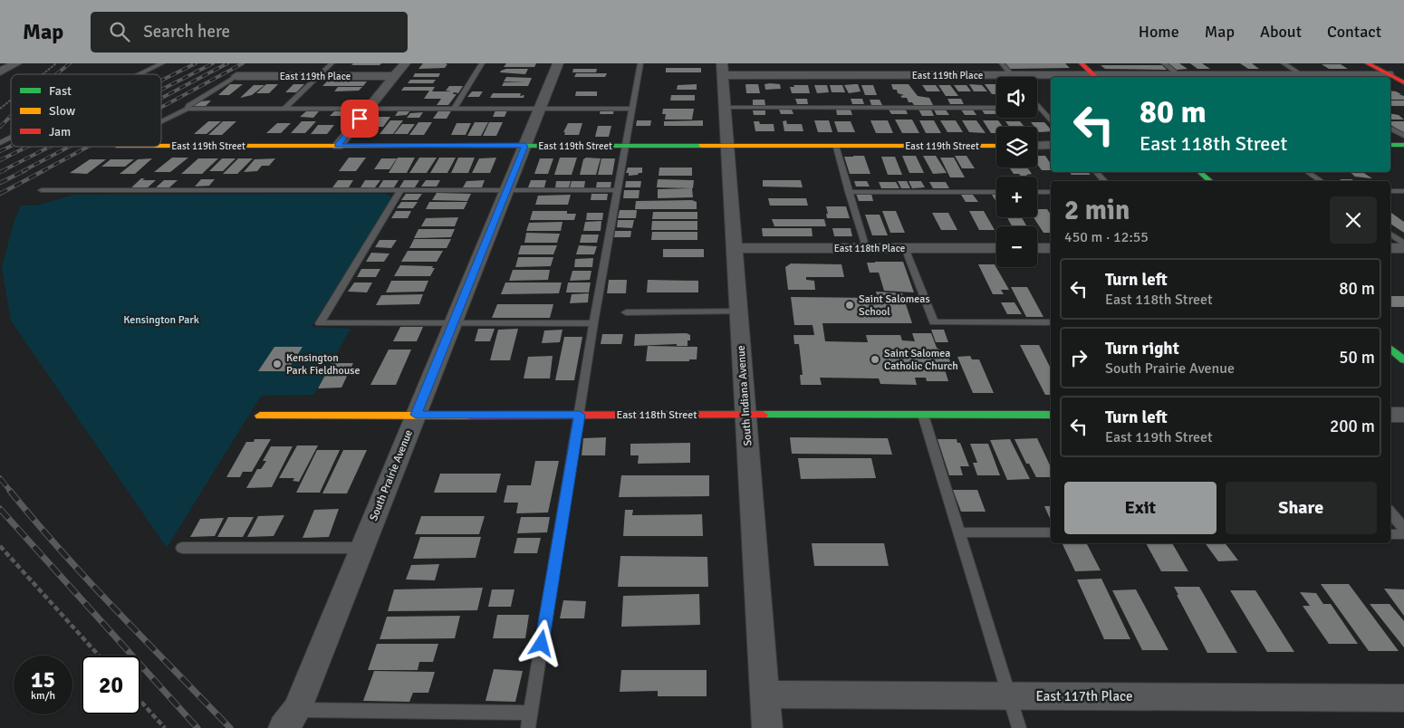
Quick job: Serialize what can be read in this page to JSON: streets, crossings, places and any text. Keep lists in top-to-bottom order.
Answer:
{
  "streets": {
    "street": [
      "East 119th Place",
      "East 119th Street",
      "East 118th Place",
      "South Indiana Avenue",
      "East 118th Street",
      "South Prairie Avenue",
      "East 117th Place"
    ]
  },
  "crossings": [
    ["East 119th Place", "South Indiana Avenue"],
    ["East 119th Street", "South Indiana Avenue"],
    ["East 119th Street", "South Prairie Avenue"],
    ["East 118th Place", "South Indiana Avenue"],
    ["South Indiana Avenue", "East 118th Street"],
    ["South Indiana Avenue", "East 117th Place"],
    ["East 118th Street", "South Prairie Avenue"]
  ],
  "parks": ["Kensington Park"],
  "places": ["Saint Salomeas School", "Saint Salomea Catholic Church", "Kensington Park Fieldhouse"],
  "legend": ["Fast", "Slow", "Jam"],
  "page": {
    "header": "Map",
    "search": "Search here",
    "nav": [
      "Home",
      "Map",
      "About",
      "Contact"
    ],
    "map_buttons": ["+", "−"],
    "turn": ["80 m", "East 118th Street"],
    "heading": ["2 min", "450 m · 12:55"],
    "list": [
      {
        "name": "Turn left",
        "note": "East 118th Street",
        "value": "80 m"
      },
      {
        "name": "Turn right",
        "note": "South Prairie Avenue",
        "value": "50 m"
      },
      {
        "name": "Turn left",
        "note": "East 119th Street",
        "value": "200 m"
      }
    ],
    "buttons": ["Exit", "Share"],
    "speed": "15 km/h",
    "limit": "20"
  }
}
